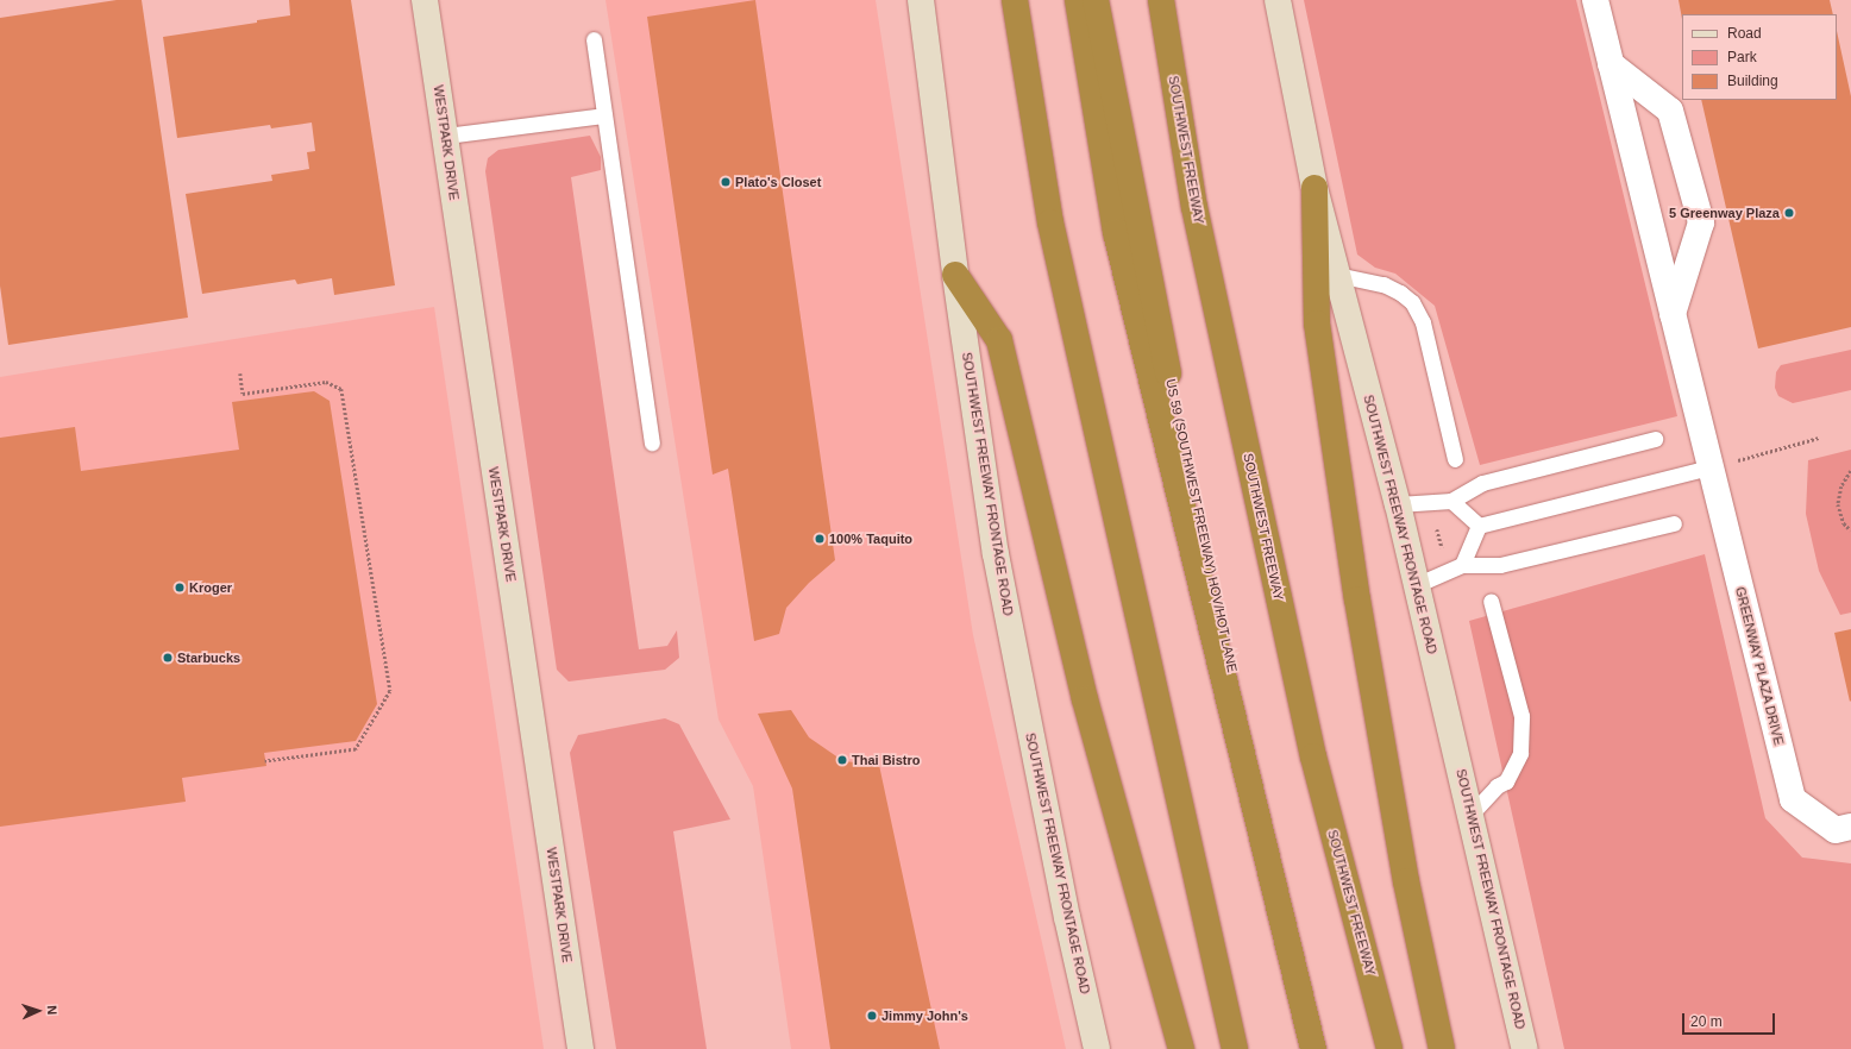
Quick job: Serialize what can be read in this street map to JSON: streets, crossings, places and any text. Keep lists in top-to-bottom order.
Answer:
{
  "streets": {
    "highway": ["SOUTHWEST FREEWAY", "US 59 (SOUTHWEST FREEWAY) HOV/HOT LANE"],
    "main road": ["WESTPARK DRIVE", "SOUTHWEST FREEWAY FRONTAGE ROAD"],
    "street": ["GREENWAY PLAZA DRIVE"]
  },
  "places": [
    "Plato's Closet",
    "5 Greenway Plaza",
    "100% Taquito",
    "Kroger",
    "Starbucks",
    "Thai Bistro",
    "Jimmy John's"
  ],
  "legend": ["Road", "Park", "Building"],
  "scale_bar": "20 m",
  "north": "right"
}
